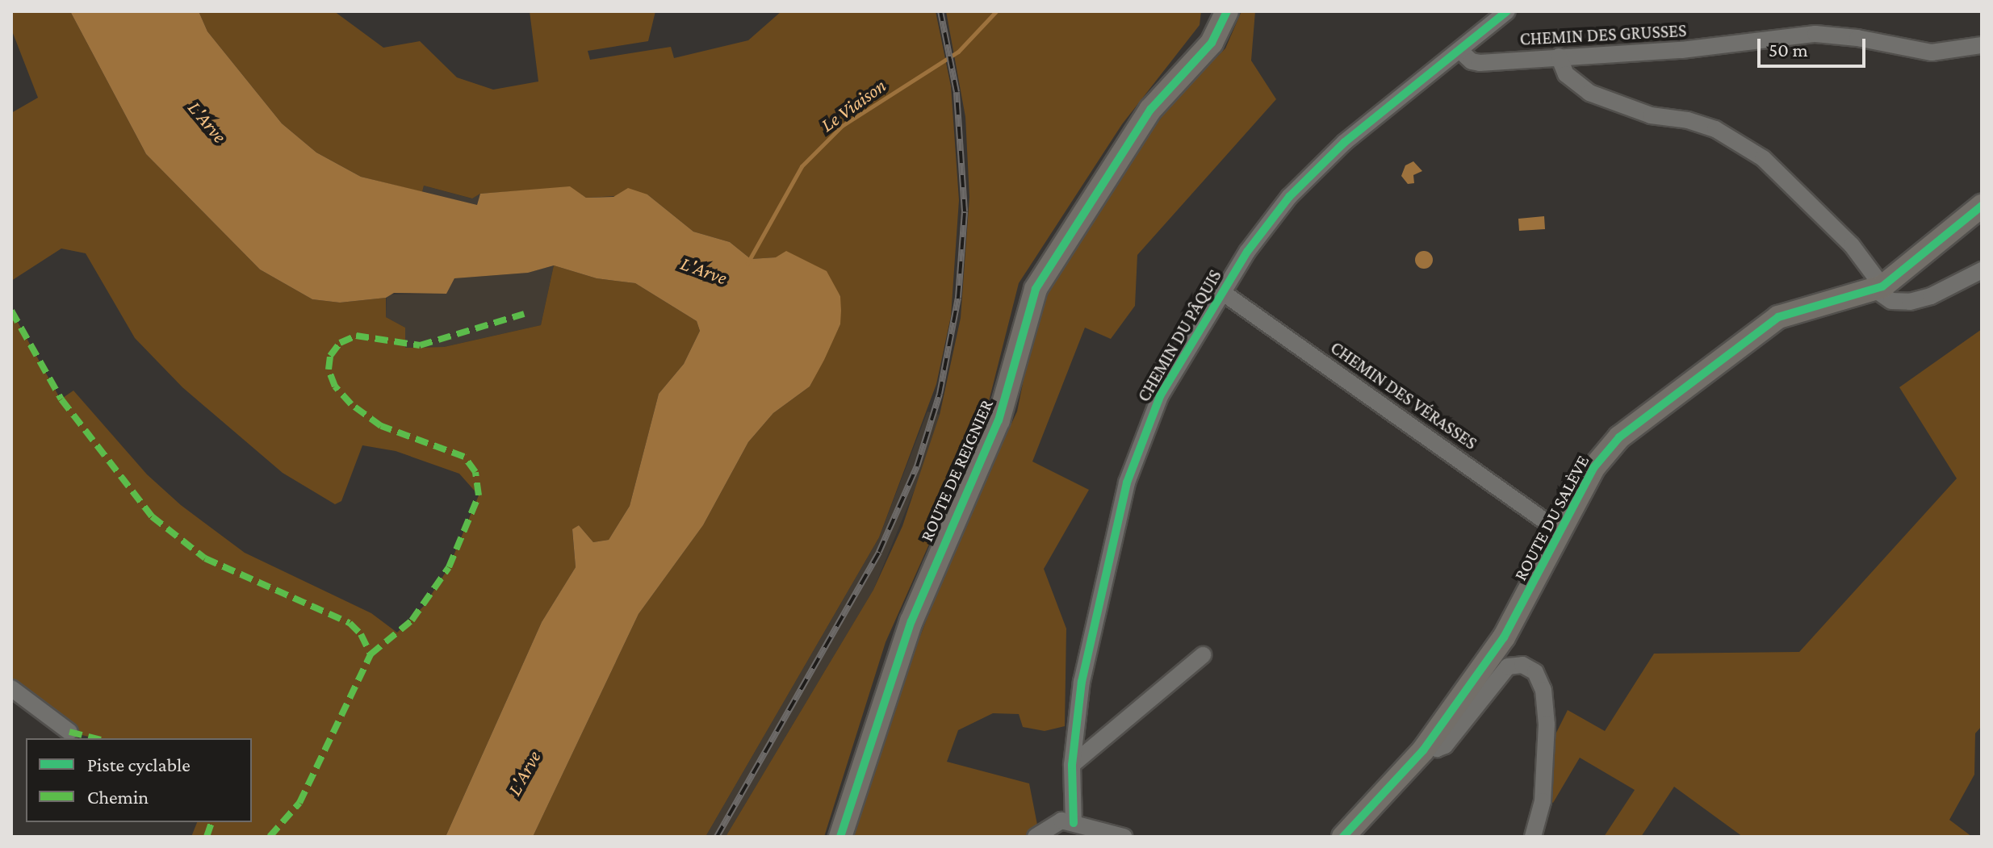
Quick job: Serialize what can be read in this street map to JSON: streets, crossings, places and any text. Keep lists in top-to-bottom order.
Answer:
{
  "streets": {
    "main road": ["ROUTE DE REIGNIER", "ROUTE DU SALÈVE"],
    "street": ["CHEMIN DES GRUSSES", "CHEMIN DU PÂQUIS", "CHEMIN DES VÉRASSES"]
  },
  "crossings": [
    ["CHEMIN DES GRUSSES", "CHEMIN DU PÂQUIS"],
    ["CHEMIN DU PÂQUIS", "CHEMIN DES VÉRASSES"],
    ["CHEMIN DES VÉRASSES", "ROUTE DU SALÈVE"]
  ],
  "water": ["Le Viaison", "L'Arve"],
  "legend": ["Piste cyclable", "Chemin"],
  "scale_bar": "50 m"
}
